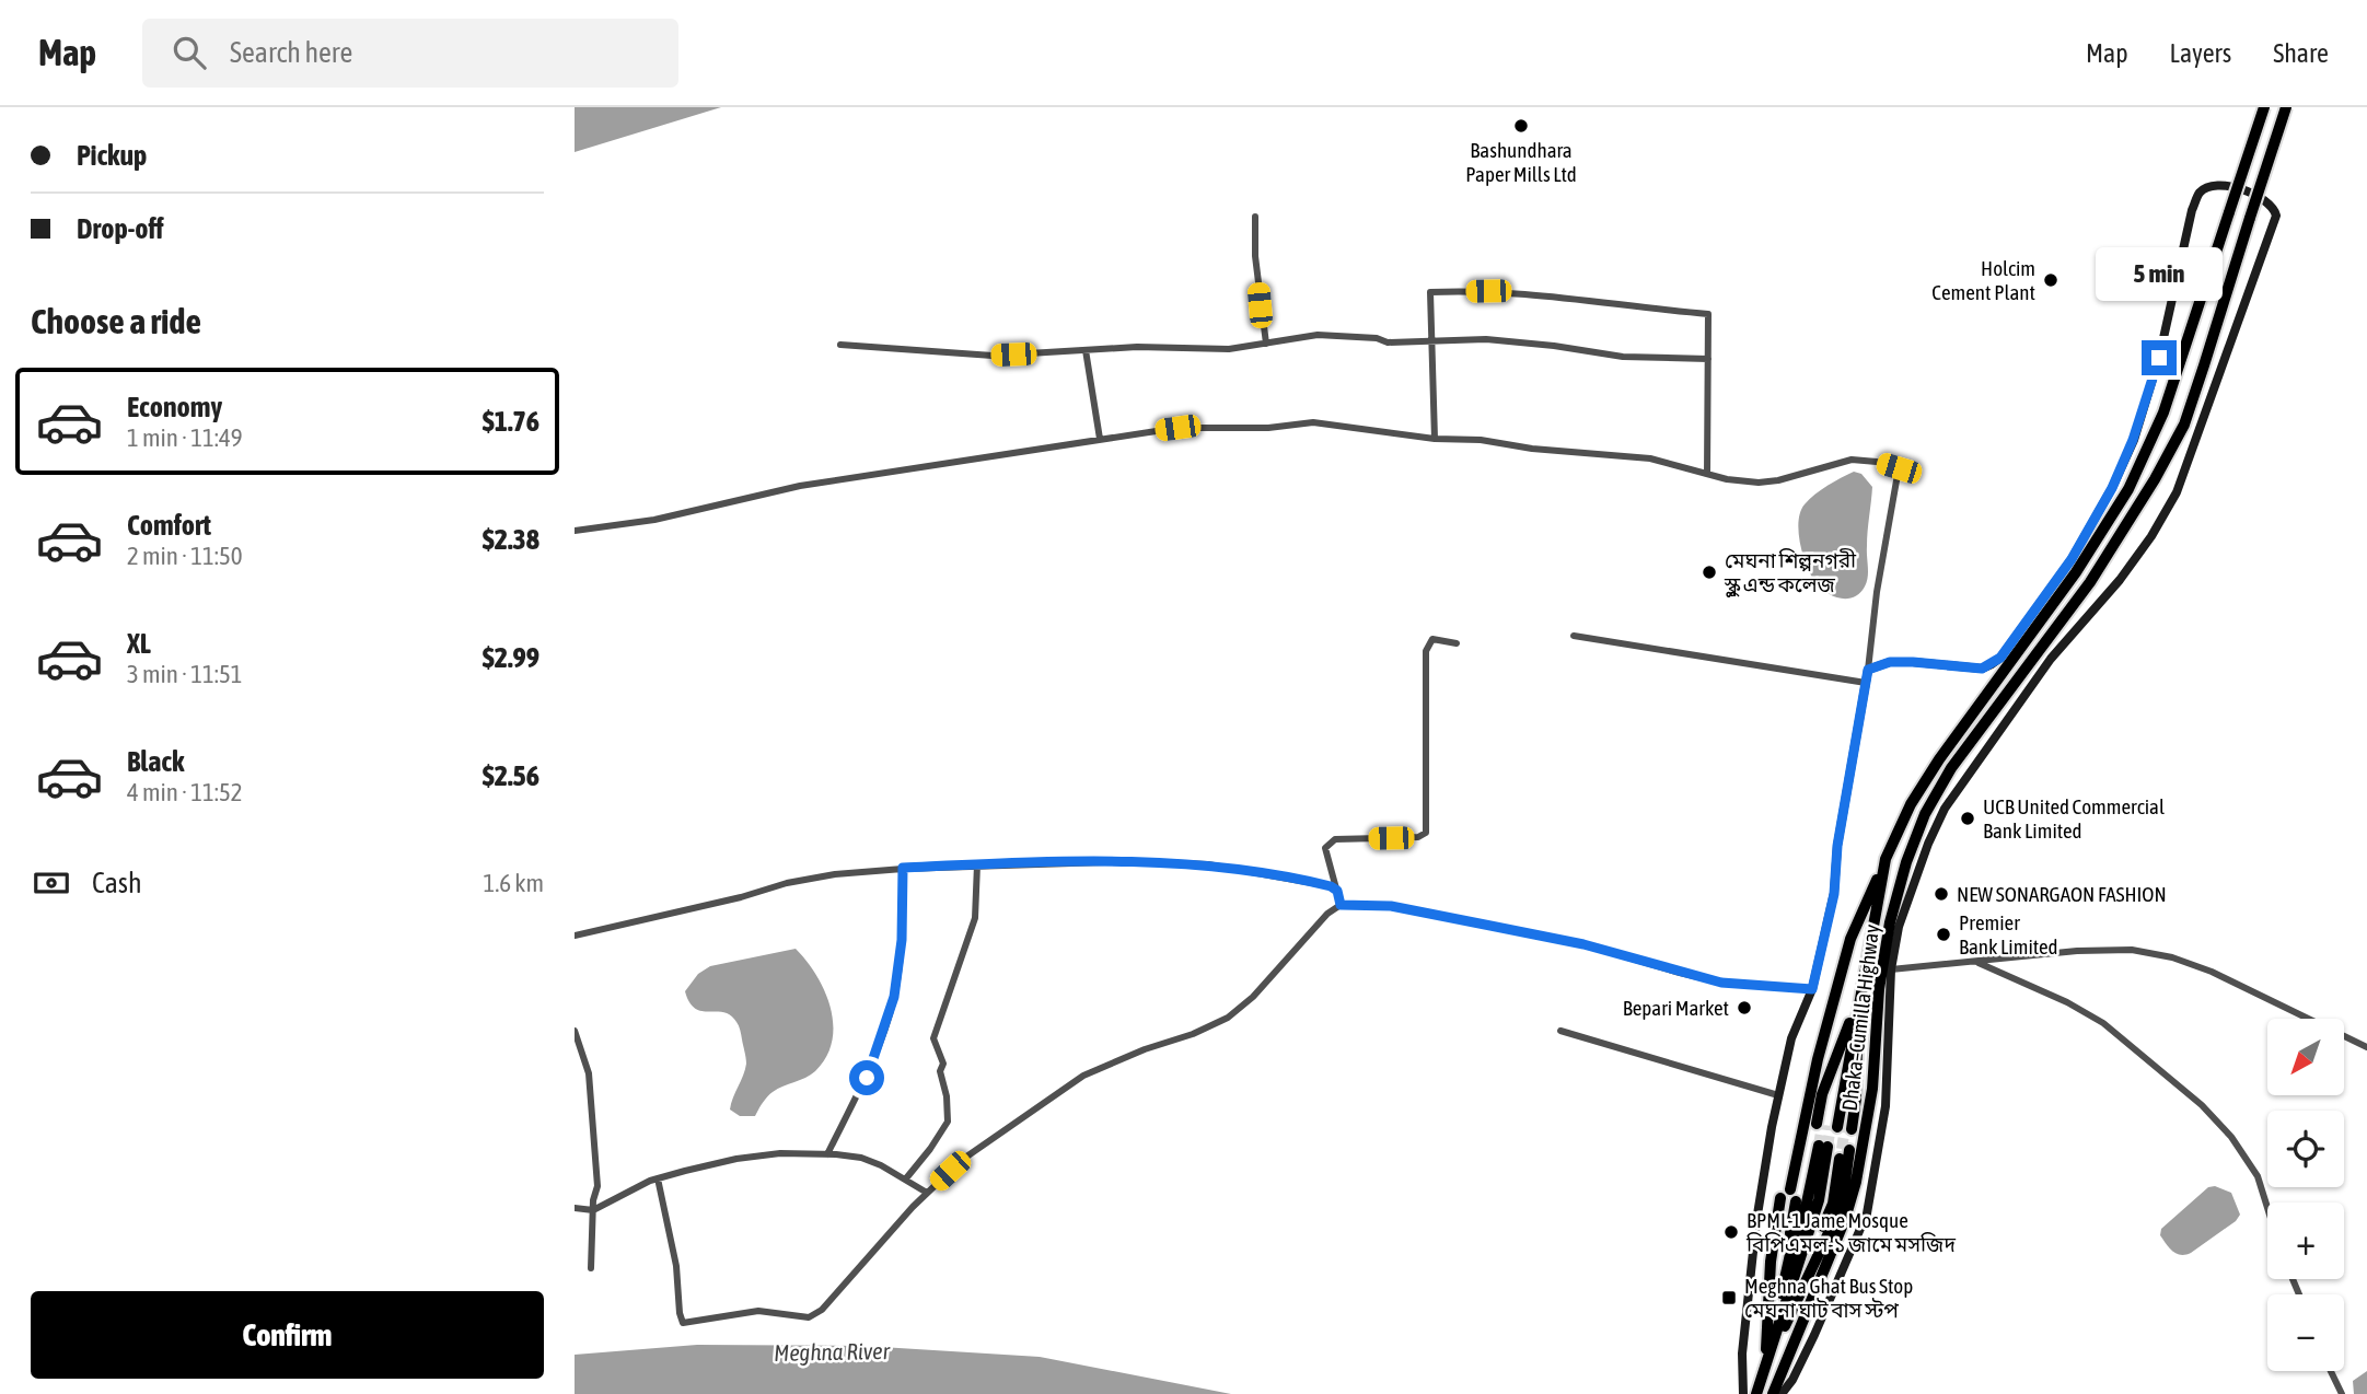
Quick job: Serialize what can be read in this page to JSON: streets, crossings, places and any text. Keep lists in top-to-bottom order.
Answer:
{
  "streets": {
    "highway": ["Dhaka–Cumilla Highway"]
  },
  "water": ["Meghna River"],
  "places": {
    "other": [
      "Bashundhara Paper Mills Ltd",
      "Holcim Cement Plant",
      "মেঘনা শিল্পনগরী স্কুল এন্ড কলেজ",
      "UCB United Commercial Bank Limited",
      "NEW SONARGAON FASHION",
      "Premier Bank Limited",
      "Bepari Market",
      "BPML-1 Jame Mosque বিপিএমল-১ জামে মসজিদ"
    ],
    "transit": ["Meghna Ghat Bus Stop মেঘনা ঘাট বাস স্টপ"]
  },
  "north": "bottom left",
  "page": {
    "header": "Map",
    "search": "Search here",
    "nav": ["Map", "Layers", "Share"],
    "banner": ["Pickup", "Drop-off"],
    "bubble": "5 min",
    "heading": "Choose a ride",
    "list": [
      {
        "name": "Economy",
        "note": "1 min · 11:49",
        "value": "$1.76"
      },
      {
        "name": "Comfort",
        "note": "2 min · 11:50",
        "value": "$2.38"
      },
      {
        "name": "XL",
        "note": "3 min · 11:51",
        "value": "$2.99"
      },
      {
        "name": "Black",
        "note": "4 min · 11:52",
        "value": "$2.56"
      }
    ],
    "pay": ["Cash", "1.6 km"],
    "map_buttons": ["+", "−"],
    "buttons": "Confirm"
  }
}
